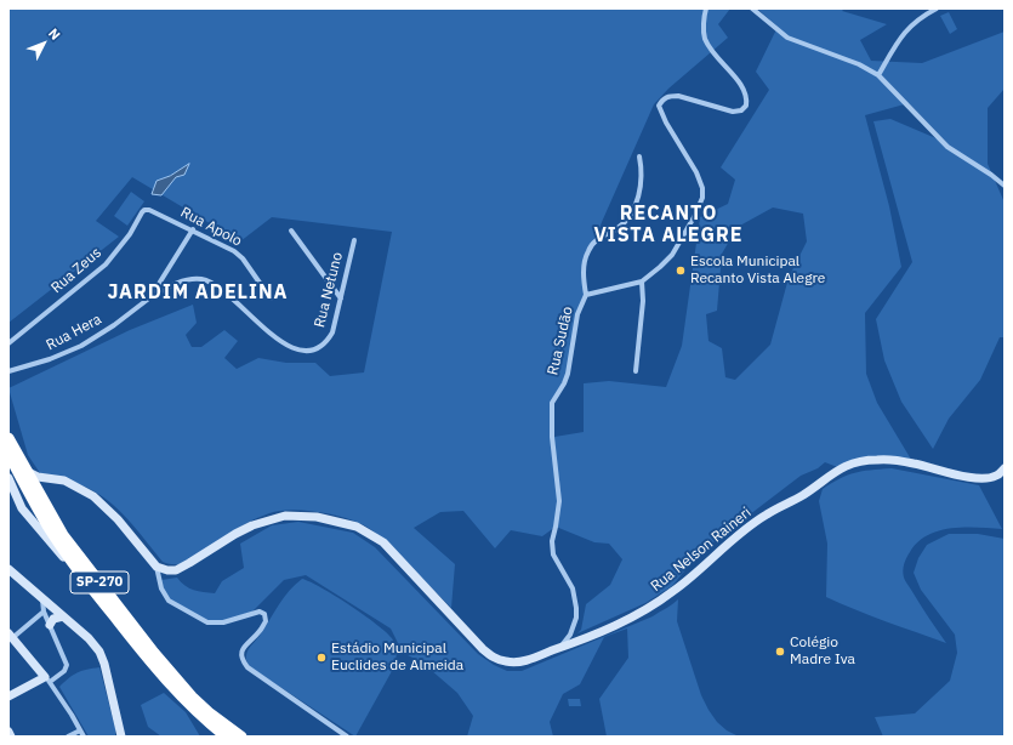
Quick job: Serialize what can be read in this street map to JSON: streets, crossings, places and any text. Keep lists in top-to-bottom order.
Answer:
{
  "streets": {
    "highway": ["SP-270"],
    "main road": ["Rua Nelson Raineri"],
    "street": [
      "Rua Apolo",
      "Rua Zeus",
      "Rua Netuno",
      "Rua Hera",
      "Rua Sudão"
    ]
  },
  "crossings": [
    ["Rua Apolo", "Rua Zeus"],
    ["Rua Apolo", "Rua Hera"],
    ["Rua Netuno", "Rua Hera"],
    ["Rua Sudão", "Rua Nelson Raineri"]
  ],
  "districts": ["RECANTO VISTA ALEGRE", "JARDIM ADELINA"],
  "places": ["Escola Municipal Recanto Vista Alegre", "Colégio Madre Iva", "Estádio Municipal Euclides de Almeida"],
  "north": "top right"
}
